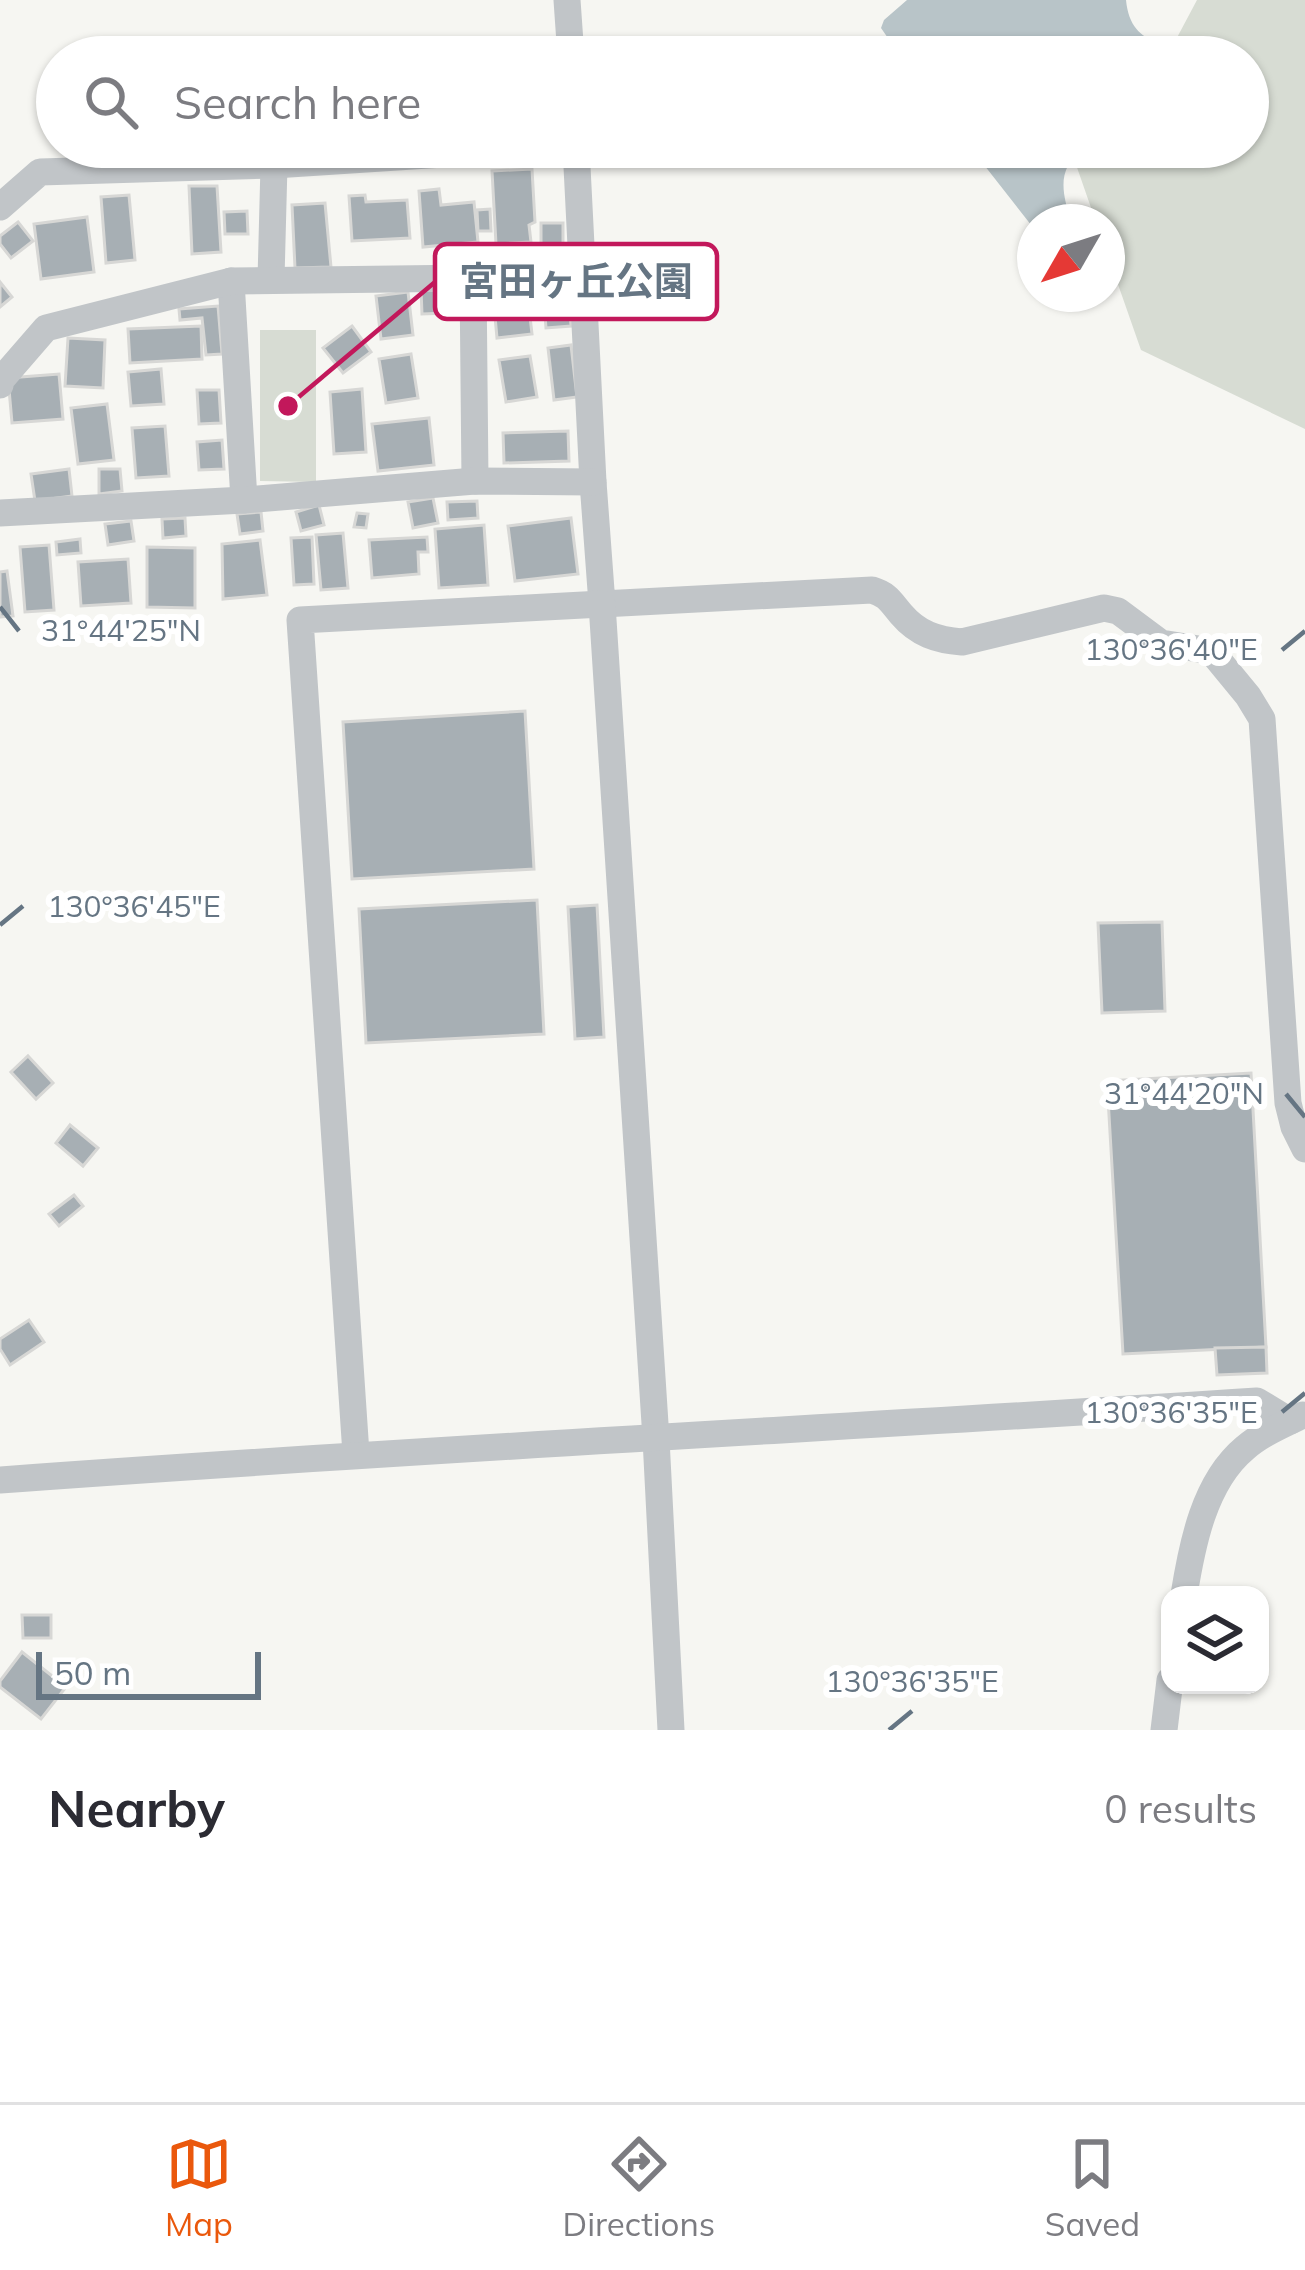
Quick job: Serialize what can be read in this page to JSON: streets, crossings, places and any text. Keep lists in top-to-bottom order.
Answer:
{
  "places": ["宮田ヶ丘公園"],
  "scale_bar": "50 m",
  "north": "bottom left",
  "page": {
    "search": "Search here",
    "scale": "50 m",
    "heading": ["Nearby", "0 results"],
    "nav": ["Map", "Directions", "Saved"]
  },
  "coordinates": [
    "31°44'25\"N",
    "130°36'40\"E",
    "130°36'45\"E",
    "31°44'20\"N",
    "130°36'35\"E"
  ]
}
